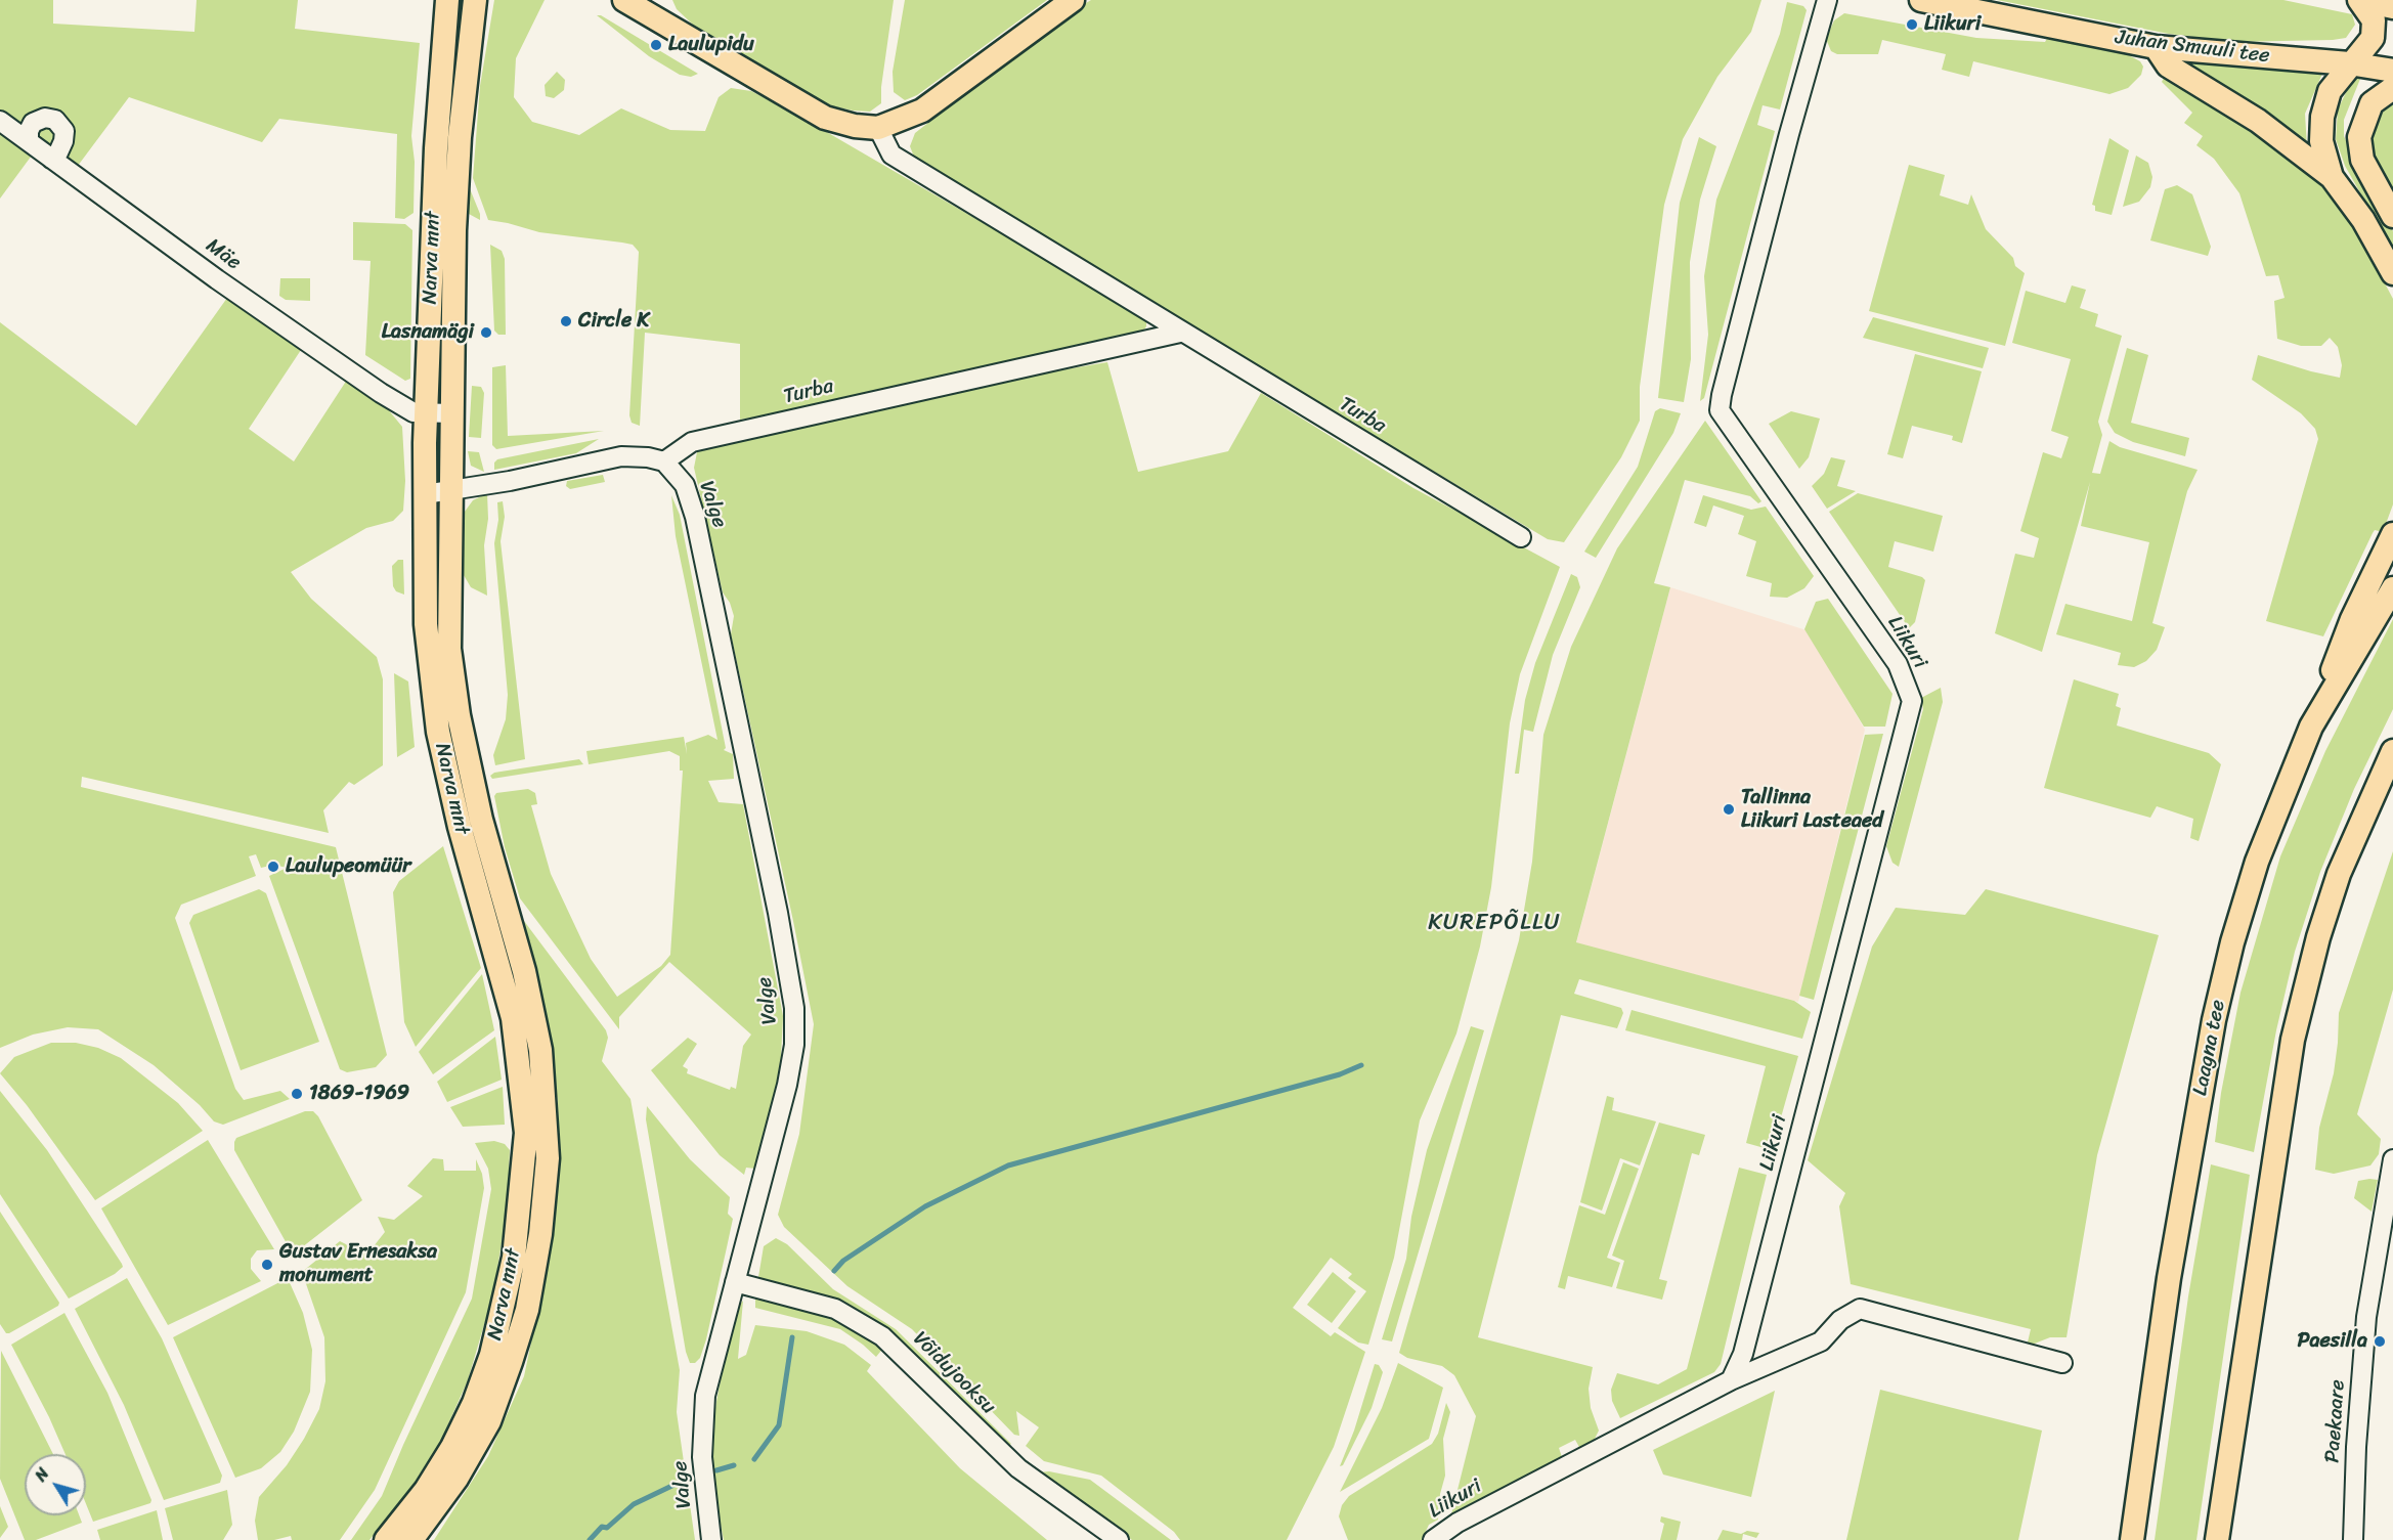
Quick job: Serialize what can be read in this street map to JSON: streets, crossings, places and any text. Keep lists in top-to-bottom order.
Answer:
{
  "streets": {
    "main road": ["Juhan Smuuli tee", "Narva mnt", "Laagna tee"],
    "street": [
      "Mäe",
      "Turba",
      "Valge",
      "Liikuri",
      "Võidujooksu",
      "Paekaare"
    ]
  },
  "crossings": [
    ["Mäe", "Narva mnt"],
    ["Turba", "Valge"],
    ["Valge", "Võidujooksu"]
  ],
  "districts": ["KUREPÕLLU"],
  "places": [
    "Liikuri",
    "Laulupidu",
    "Circle K",
    "Lasnamägi",
    "Tallinna Liikuri Lasteaed",
    "Laulupeomüür",
    "1869-1969",
    "Gustav Ernesaksa monument",
    "Paesilla"
  ],
  "north": "top left"
}
